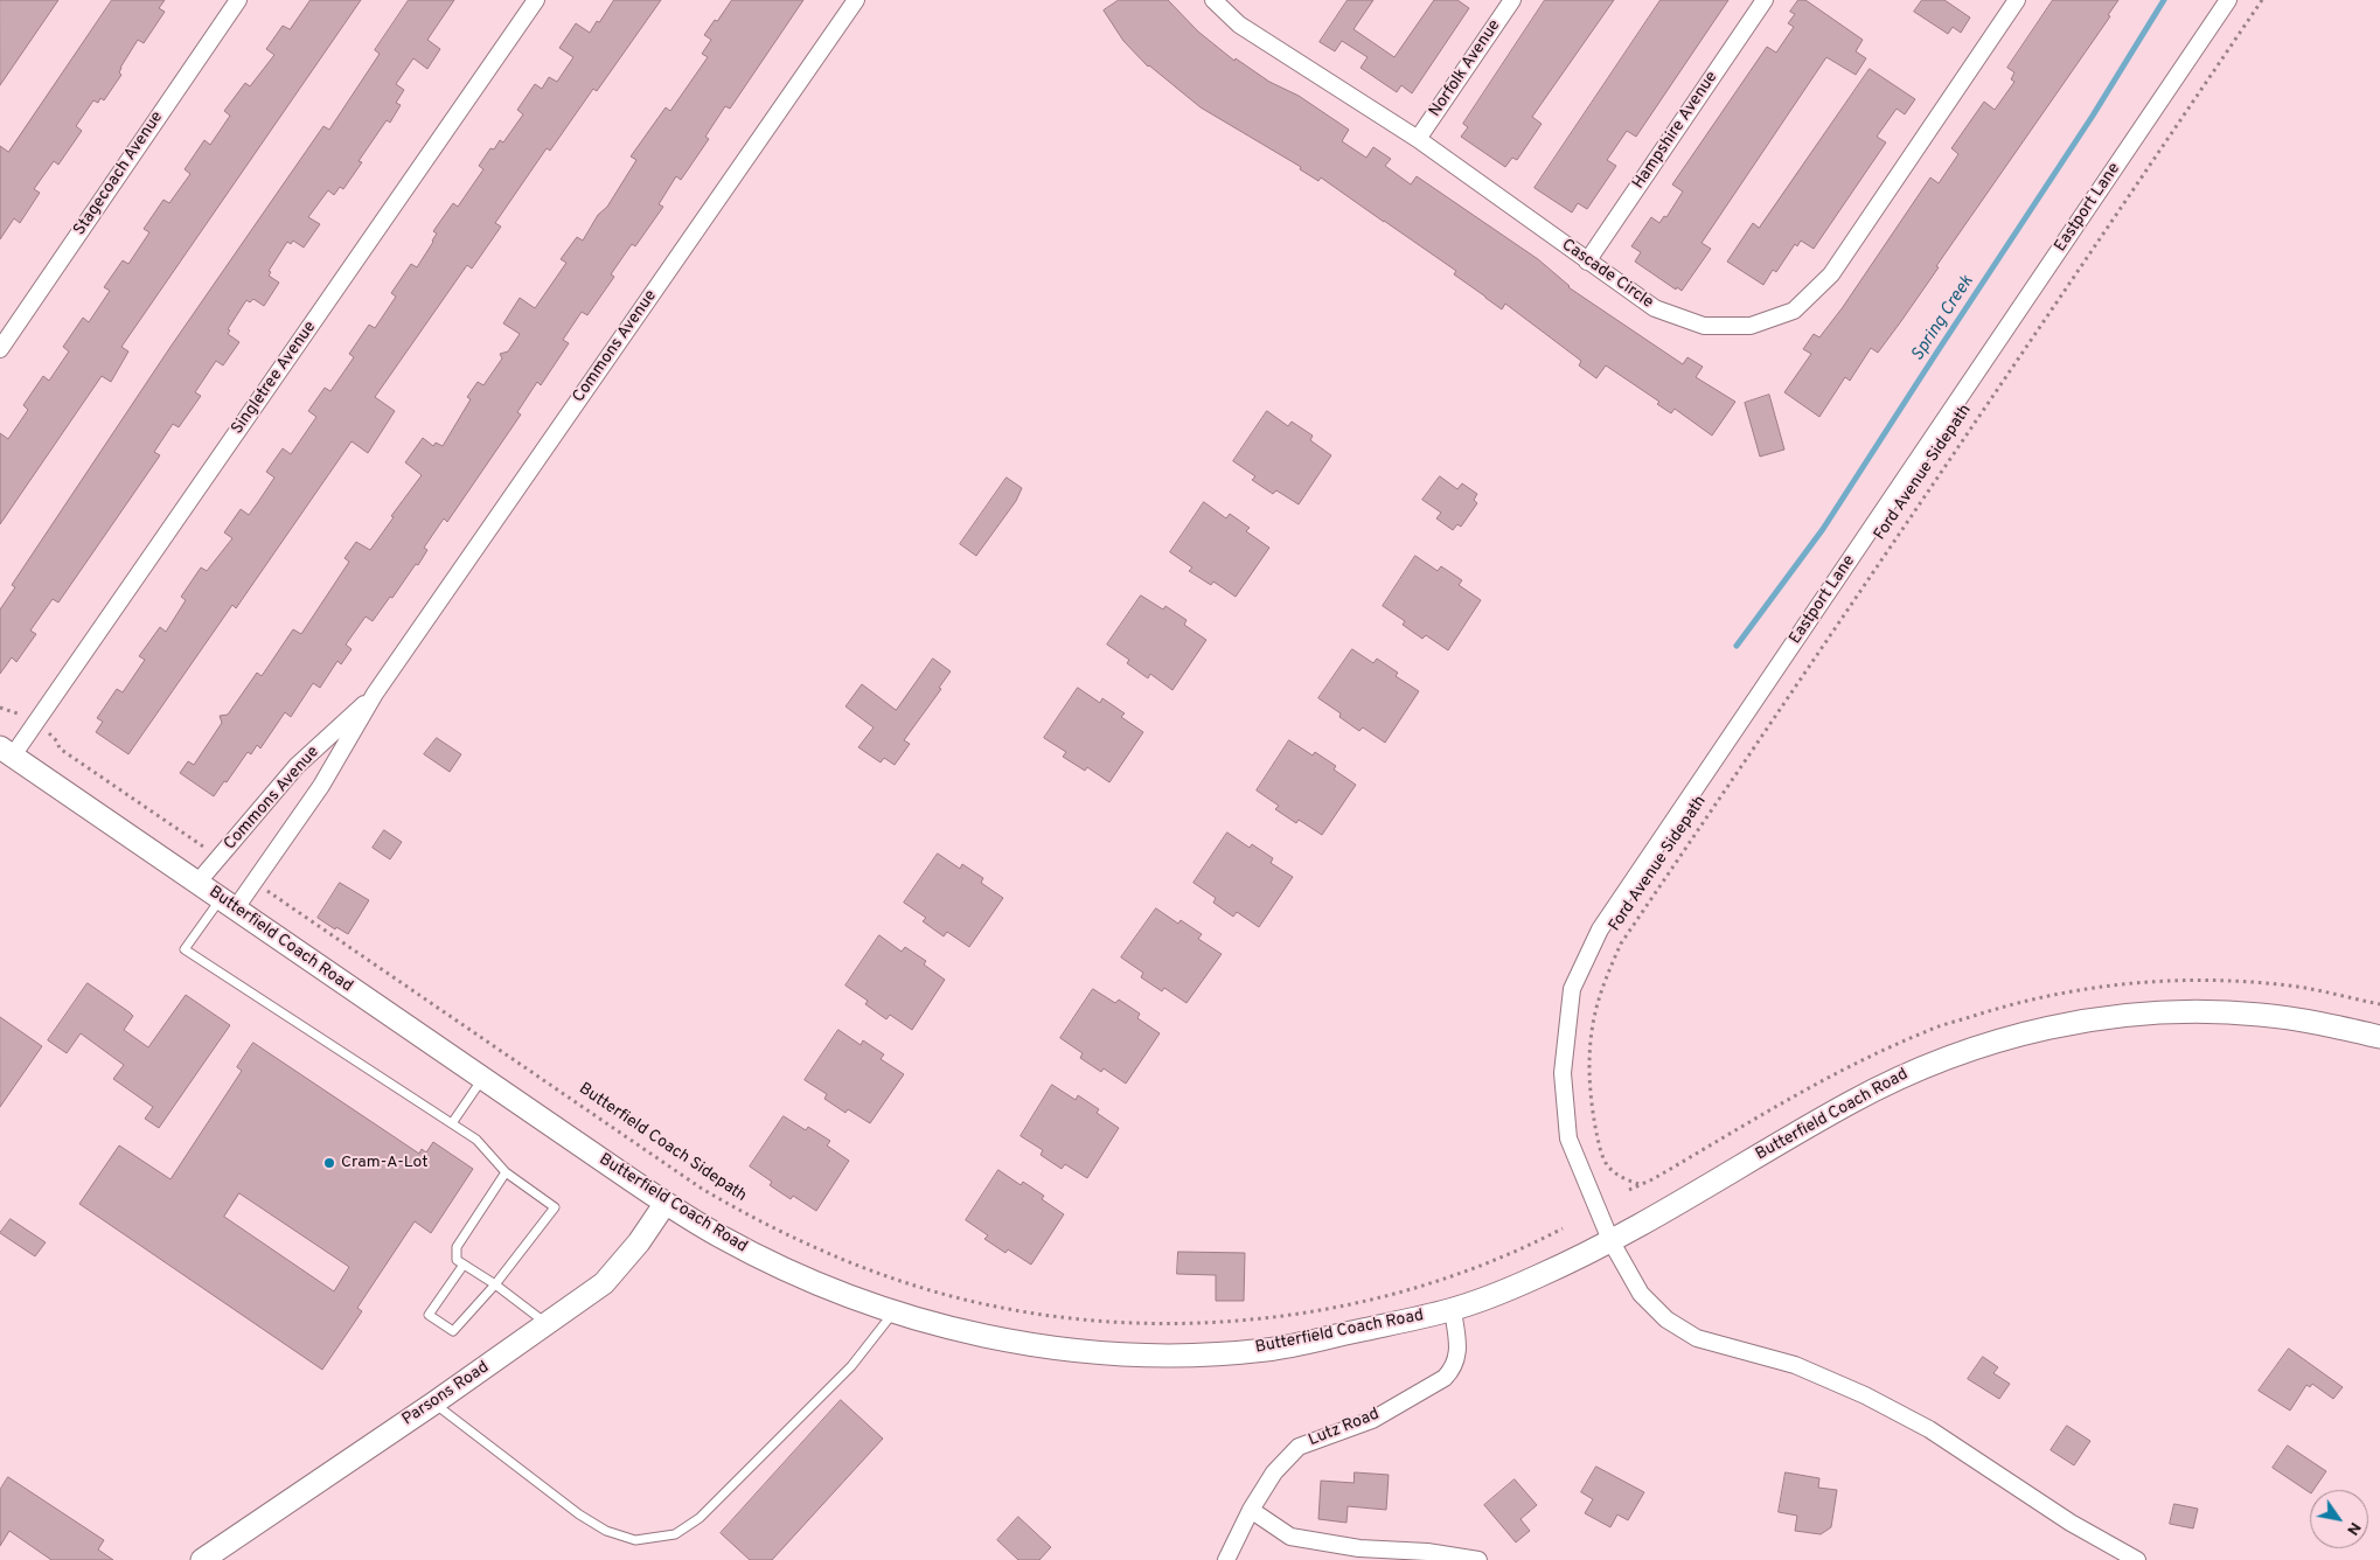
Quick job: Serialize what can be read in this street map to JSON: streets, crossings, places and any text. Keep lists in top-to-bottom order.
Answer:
{
  "streets": {
    "main road": ["Butterfield Coach Road", "Parsons Road"],
    "street": [
      "Norfolk Avenue",
      "Hampshire Avenue",
      "Stagecoach Avenue",
      "Eastport Lane",
      "Cascade Circle",
      "Commons Avenue",
      "Singletree Avenue",
      "Lutz Road"
    ],
    "path": ["Ford Avenue Sidepath", "Butterfield Coach Sidepath"]
  },
  "crossings": [
    ["Norfolk Avenue", "Cascade Circle"],
    ["Hampshire Avenue", "Cascade Circle"],
    ["Eastport Lane", "Butterfield Coach Road"],
    ["Commons Avenue", "Butterfield Coach Road"],
    ["Singletree Avenue", "Butterfield Coach Road"],
    ["Butterfield Coach Road", "Parsons Road"],
    ["Butterfield Coach Road", "Lutz Road"]
  ],
  "water": ["Spring Creek"],
  "places": ["Cram-A-Lot"],
  "north": "bottom right"
}
